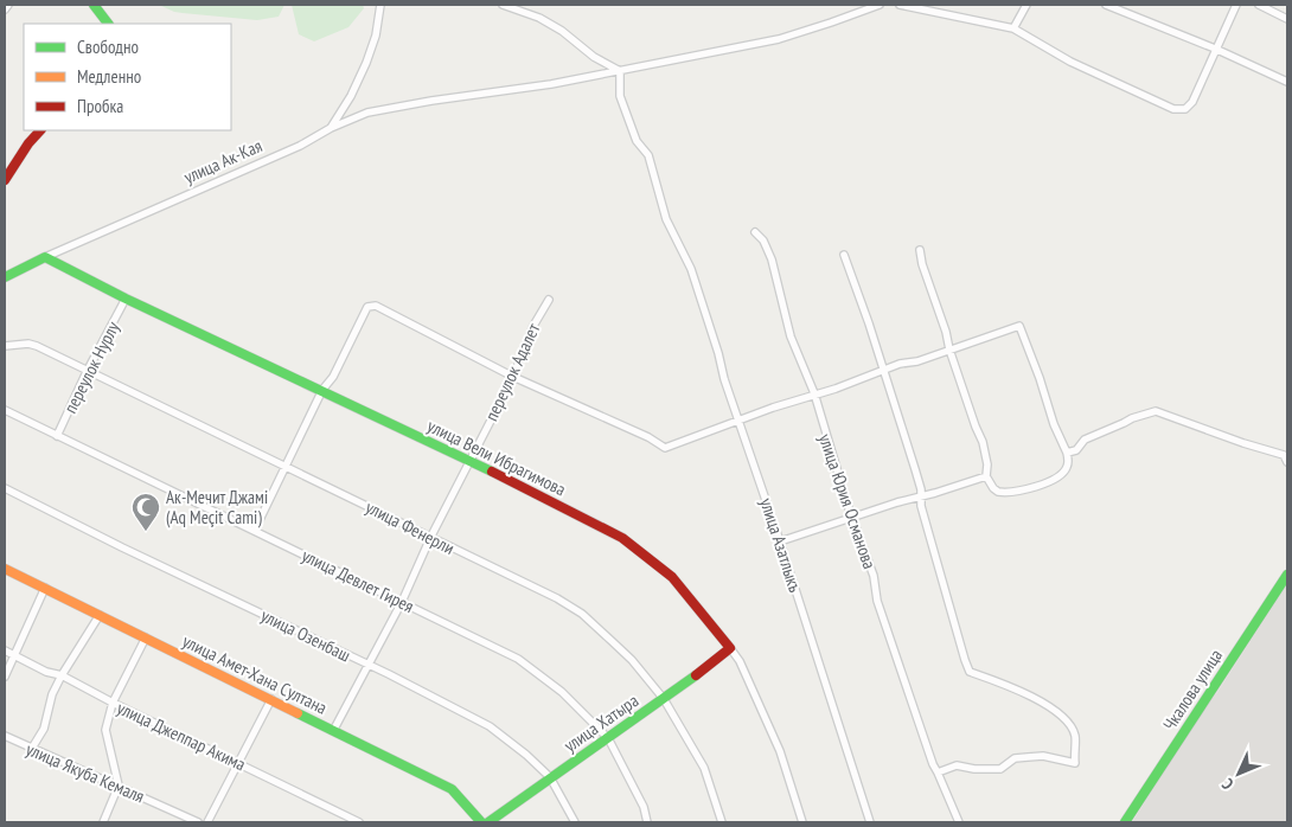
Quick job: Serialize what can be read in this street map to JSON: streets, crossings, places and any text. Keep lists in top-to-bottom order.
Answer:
{
  "streets": {
    "street": [
      "улица Ак-Кая",
      "переулок Нурлу",
      "переулок Адалет",
      "улица Вели Ибрагимова",
      "улица Юрия Османова",
      "улица Фенерли",
      "улица Азатлыкъ",
      "улица Девлет Гирея",
      "улица Озенбаш",
      "улица Амет-Хана Султана",
      "Чкалова улица",
      "улица Хатыра",
      "улица Джеппар Акима",
      "улица Якуба Кемаля"
    ]
  },
  "crossings": [
    ["улица Ак-Кая", "улица Вели Ибрагимова"],
    ["переулок Нурлу", "улица Вели Ибрагимова"],
    ["переулок Нурлу", "улица Фенерли"],
    ["переулок Нурлу", "улица Девлет Гирея"],
    ["переулок Адалет", "улица Вели Ибрагимова"],
    ["переулок Адалет", "улица Фенерли"],
    ["переулок Адалет", "улица Девлет Гирея"],
    ["переулок Адалет", "улица Озенбаш"],
    ["переулок Адалет", "улица Амет-Хана Султана"],
    ["улица Вели Ибрагимова", "улица Хатыра"],
    ["улица Фенерли", "улица Хатыра"],
    ["улица Девлет Гирея", "улица Хатыра"],
    ["улица Озенбаш", "улица Хатыра"]
  ],
  "places": {
    "mosque": ["Ак-Мечит Джамі (Aq Meçit Cami)"]
  },
  "legend": ["Свободно", "Медленно", "Пробка"],
  "north": "bottom left"
}
